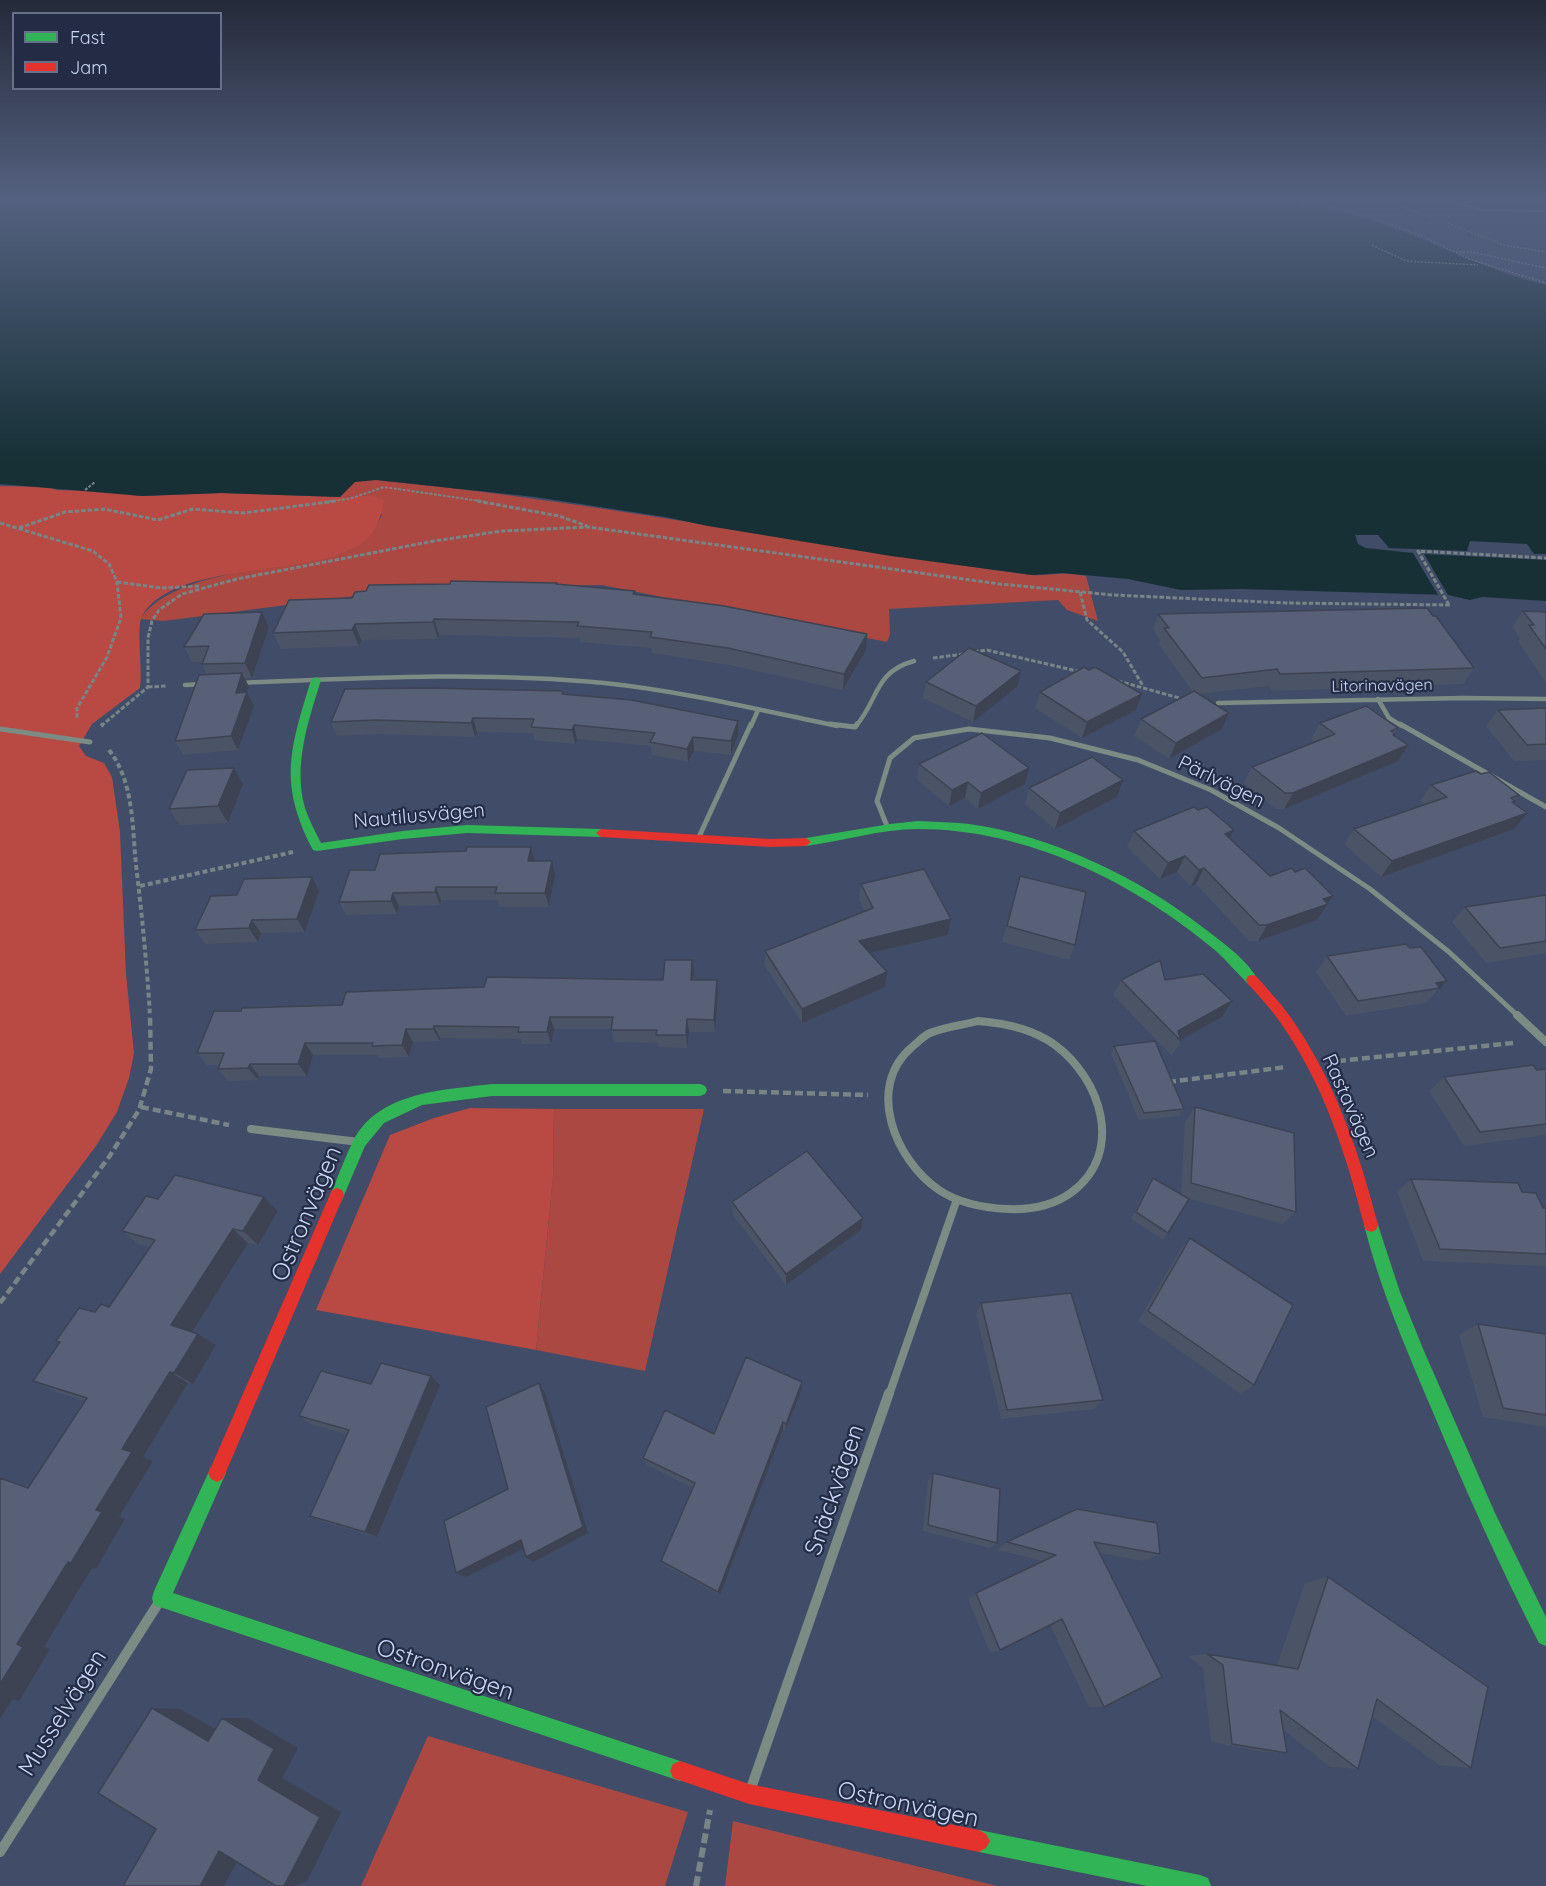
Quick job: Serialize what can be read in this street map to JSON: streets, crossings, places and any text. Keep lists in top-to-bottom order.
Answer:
{
  "streets": {
    "street": [
      "Litorinavägen",
      "Pärlvägen",
      "Nautilusvägen",
      "Rastavägen",
      "Ostronvägen",
      "Snäckvägen",
      "Musselvägen"
    ]
  },
  "crossings": [
    ["Pärlvägen", "Nautilusvägen"],
    ["Pärlvägen", "Rastavägen"],
    ["Nautilusvägen", "Rastavägen"],
    ["Ostronvägen", "Snäckvägen"],
    ["Ostronvägen", "Musselvägen"]
  ],
  "legend": ["Fast", "Jam"]
}
